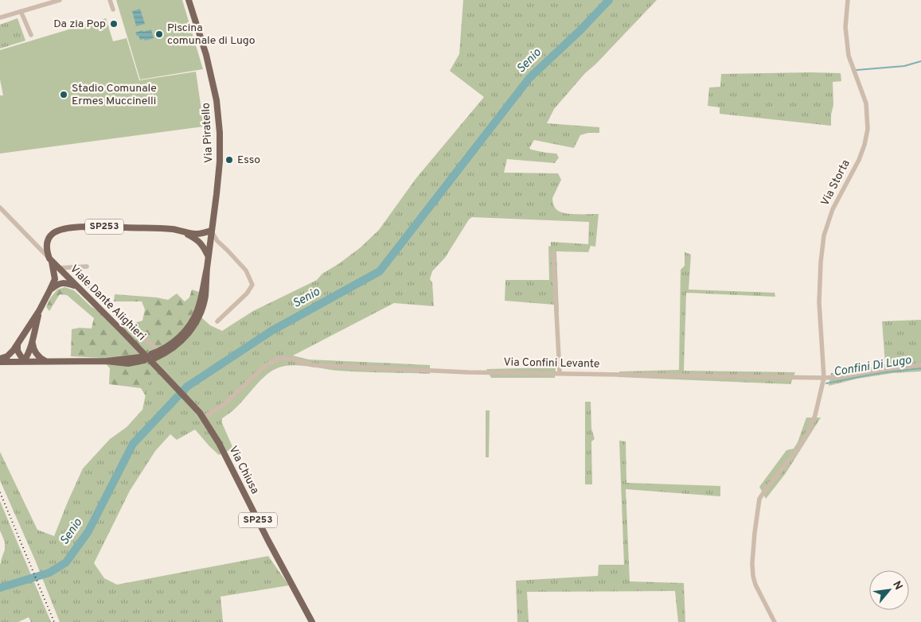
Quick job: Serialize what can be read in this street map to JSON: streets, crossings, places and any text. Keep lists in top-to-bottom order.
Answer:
{
  "streets": {
    "main road": [
      "Via Piratello",
      "SP253",
      "Viale Dante Alighieri",
      "Via Chiusa"
    ],
    "street": ["Via Storta", "Via Confini Levante"]
  },
  "crossings": [
    ["Via Piratello", "SP253"],
    ["Via Storta", "Via Confini Levante"],
    ["SP253", "Viale Dante Alighieri"],
    ["Viale Dante Alighieri", "Via Confini Levante"],
    ["Viale Dante Alighieri", "Via Chiusa"],
    ["Via Confini Levante", "Via Chiusa"]
  ],
  "water": ["Senio", "Confini Di Lugo"],
  "places": [
    "Da zia Pop",
    "Piscina comunale di Lugo",
    "Stadio Comunale Ermes Muccinelli",
    "Esso"
  ],
  "north": "top right"
}
